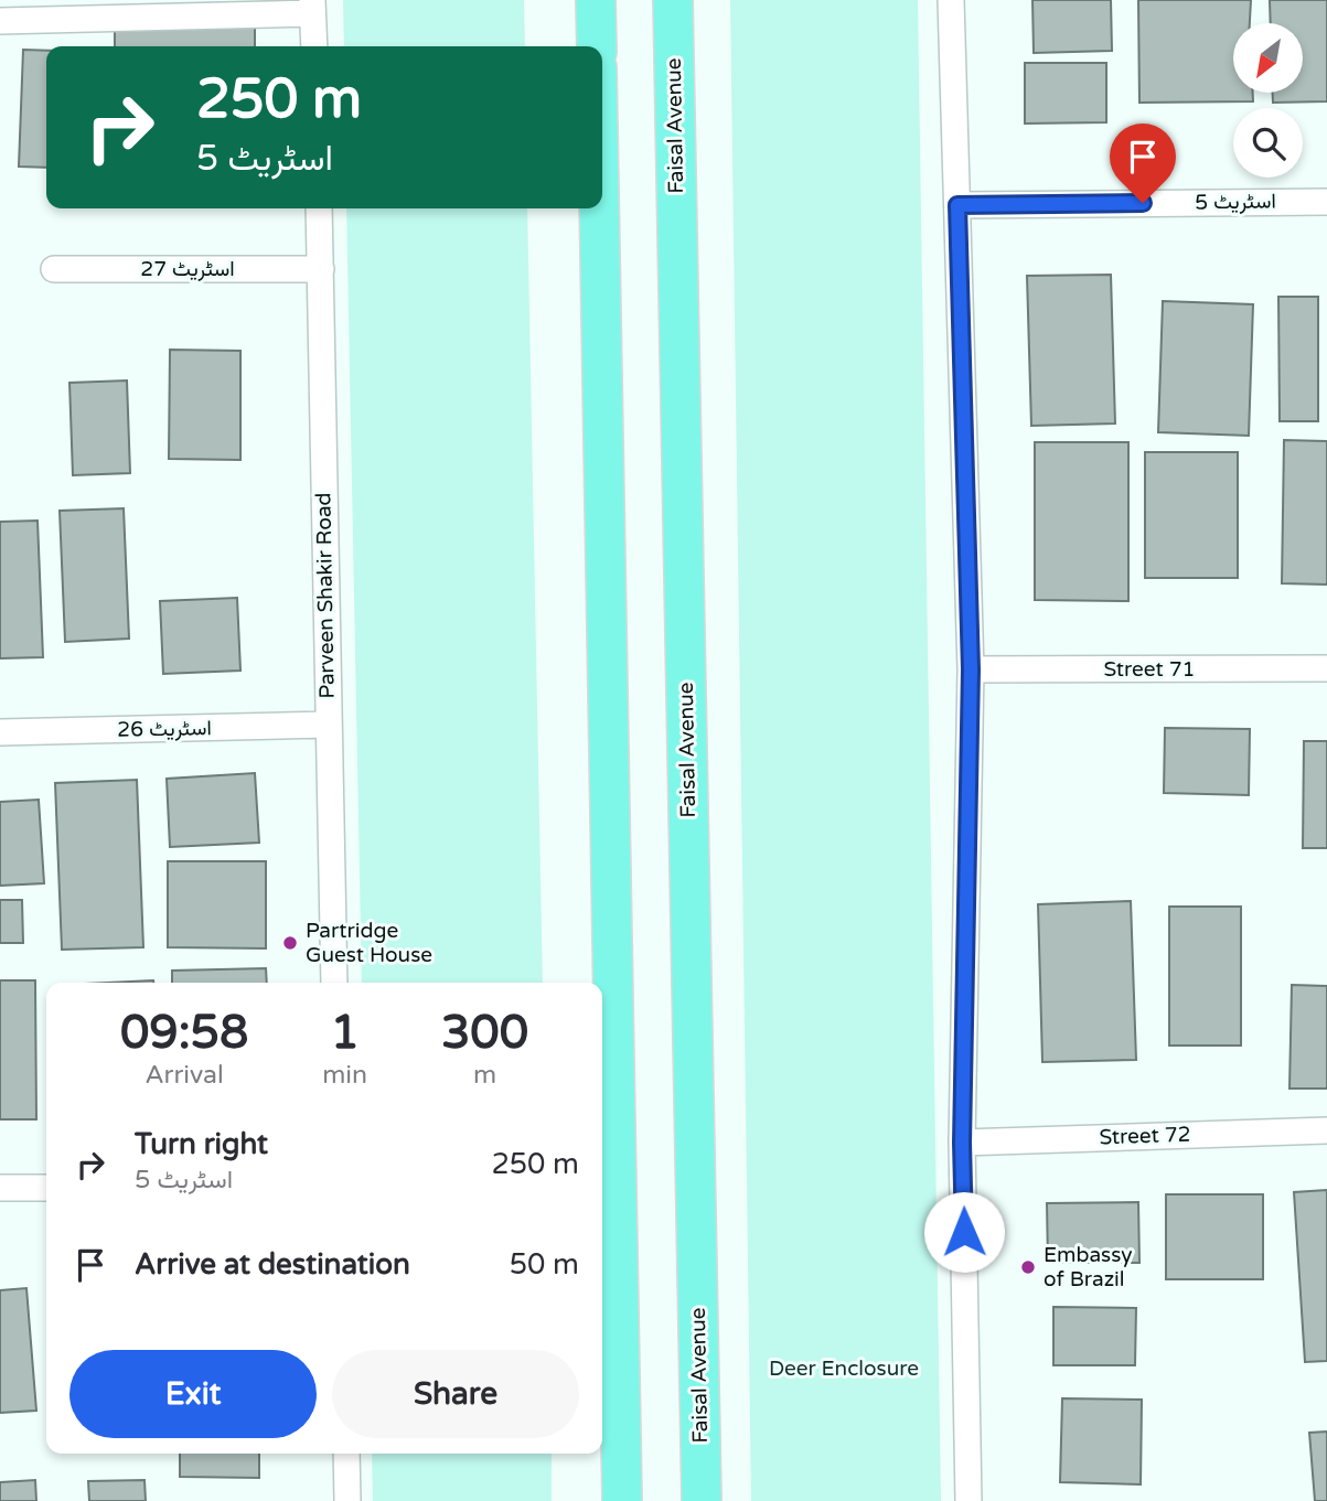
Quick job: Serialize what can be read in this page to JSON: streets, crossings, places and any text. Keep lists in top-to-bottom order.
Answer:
{
  "streets": {
    "main road": ["Faisal Avenue"],
    "street": [
      "اسٹریٹ 5",
      "اسٹریٹ 27",
      "Parveen Shakir Road",
      "Street 71",
      "اسٹریٹ 26",
      "Street 72"
    ]
  },
  "crossings": [
    ["اسٹریٹ 27", "Parveen Shakir Road"],
    ["Parveen Shakir Road", "اسٹریٹ 26"]
  ],
  "parks": ["Deer Enclosure"],
  "places": ["Partridge Guest House", "Embassy of Brazil"],
  "north": "bottom left",
  "page": {
    "turn": ["250 m", "اسٹریٹ 5"],
    "eta": [
      "09:58",
      "Arrival",
      "1",
      "min",
      "300",
      "m"
    ],
    "list": [
      {
        "name": "Turn right",
        "note": "اسٹریٹ 5",
        "value": "250 m"
      },
      {
        "name": "Arrive at destination",
        "value": "50 m"
      }
    ],
    "buttons": ["Exit", "Share"]
  }
}
